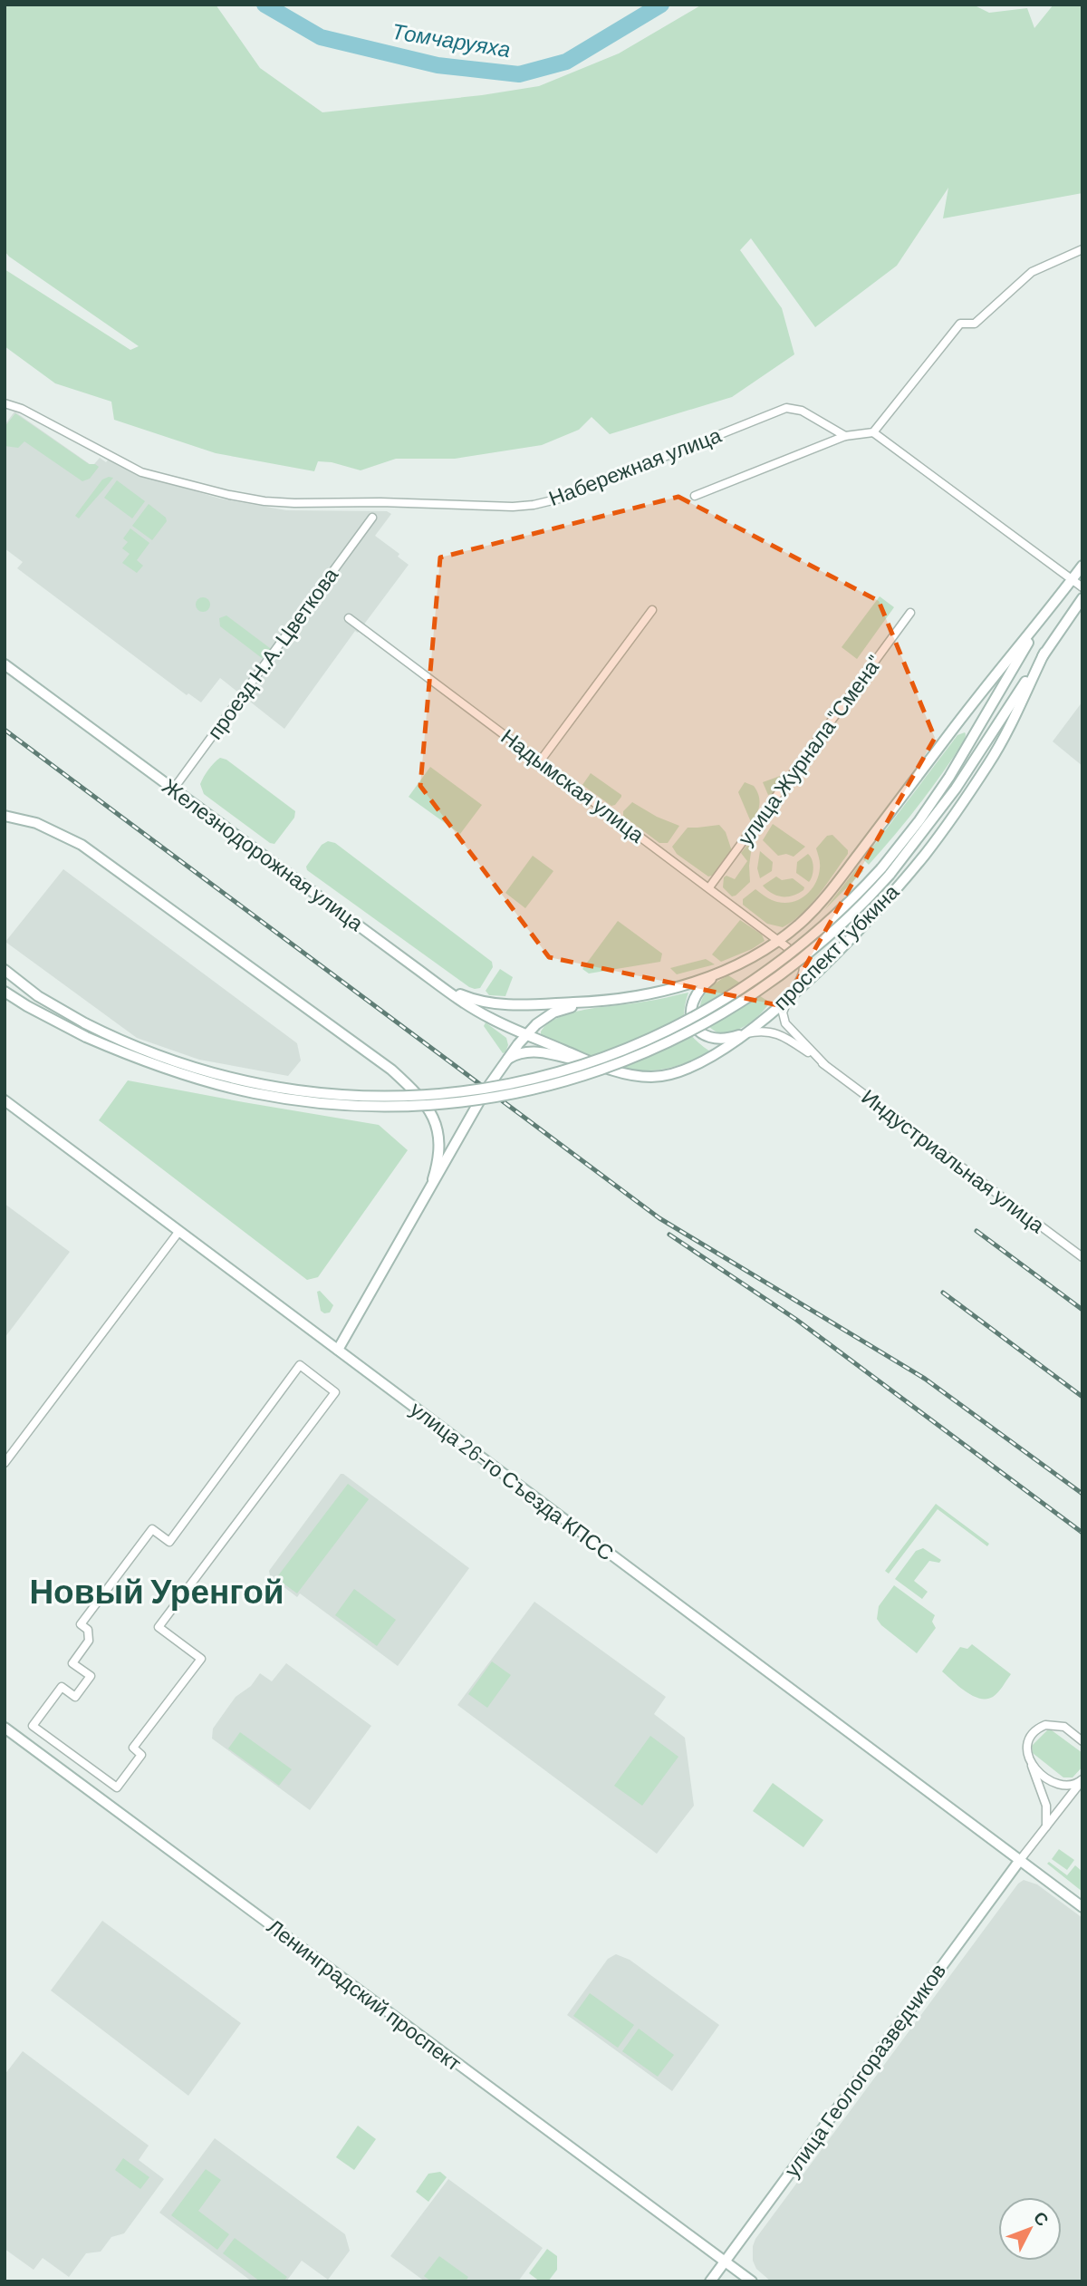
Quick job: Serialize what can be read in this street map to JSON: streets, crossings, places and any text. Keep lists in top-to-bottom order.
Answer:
{
  "streets": {
    "main road": [
      "Железнодорожная улица",
      "проспект Губкина",
      "улица 26-го Съезда КПСС",
      "Ленинградский проспект",
      "улица Геологоразведчиков"
    ],
    "street": [
      "Набережная улица",
      "проезд Н.А. Цветкова",
      "улица Журнала \"Смена\"",
      "Надымская улица",
      "Индустриальная улица"
    ]
  },
  "crossings": [
    ["проезд Н.А. Цветкова", "Железнодорожная улица"],
    ["улица Журнала \"Смена\"", "Надымская улица"],
    ["Надымская улица", "проспект Губкина"],
    ["Надымская улица", "Индустриальная улица"],
    ["Железнодорожная улица", "проспект Губкина"],
    ["проспект Губкина", "Индустриальная улица"],
    ["улица 26-го Съезда КПСС", "улица Геологоразведчиков"],
    ["Ленинградский проспект", "улица Геологоразведчиков"]
  ],
  "districts": ["Новый Уренгой"],
  "water": ["Томчаруяха"],
  "north": "top right"
}
